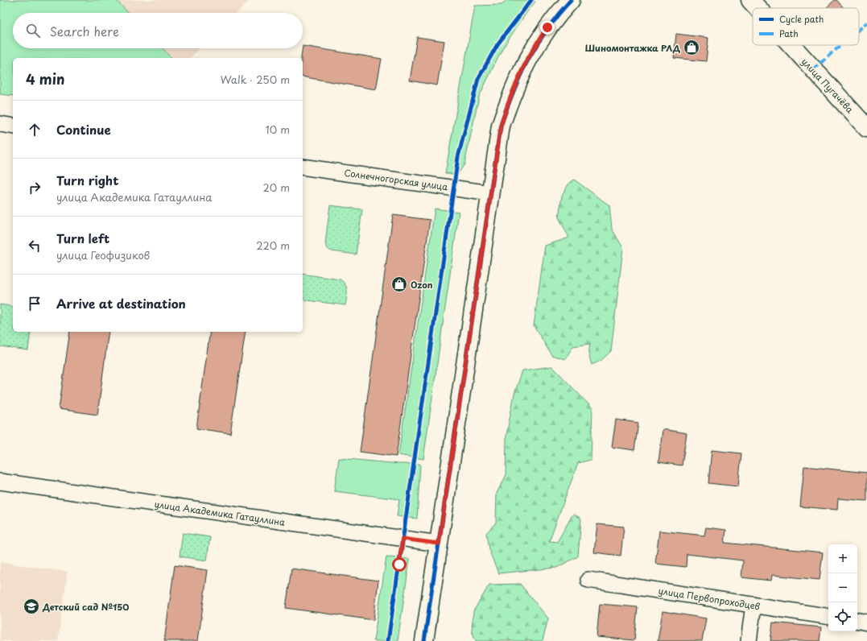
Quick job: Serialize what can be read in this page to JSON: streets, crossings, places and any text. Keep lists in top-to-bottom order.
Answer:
{
  "streets": {
    "street": [
      "улица Пугачёва",
      "Солнечногорская улица",
      "улица Академика Гатауллина",
      "улица Первопроходцев"
    ]
  },
  "places": {
    "shop": ["Шиномонтажка РЛД", "Ozon"],
    "school or university": ["Детский сад №150"]
  },
  "legend": ["Cycle path", "Path"],
  "page": {
    "search": "Search here",
    "heading": ["4 min", "Walk · 250 m"],
    "list": [
      ["Continue", "10 m"],
      ["Turn right", "улица Академика Гатауллина", "20 m"],
      ["Turn left", "улица Геофизиков", "220 m"],
      "Arrive at destination"
    ],
    "map_buttons": ["+", "−"]
  }
}
